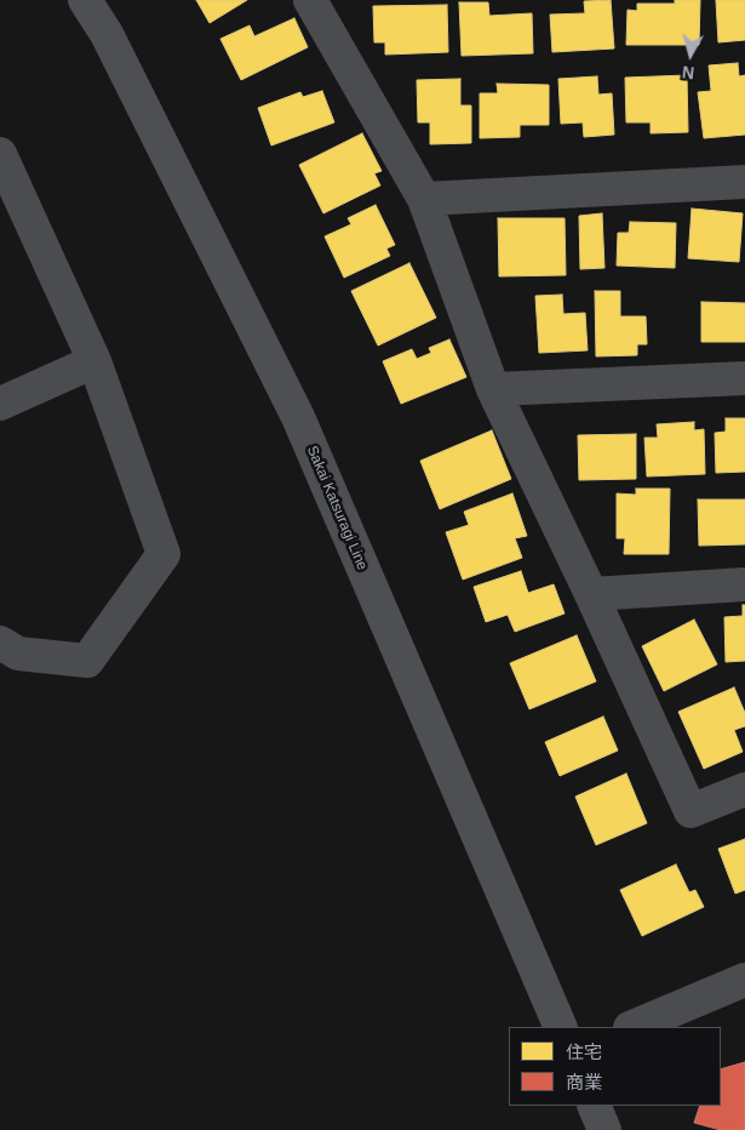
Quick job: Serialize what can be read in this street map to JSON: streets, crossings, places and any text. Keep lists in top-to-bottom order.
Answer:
{
  "streets": {
    "main road": ["Sakai Katsuragi Line"]
  },
  "legend": ["住宅", "商業"],
  "north": "bottom"
}
